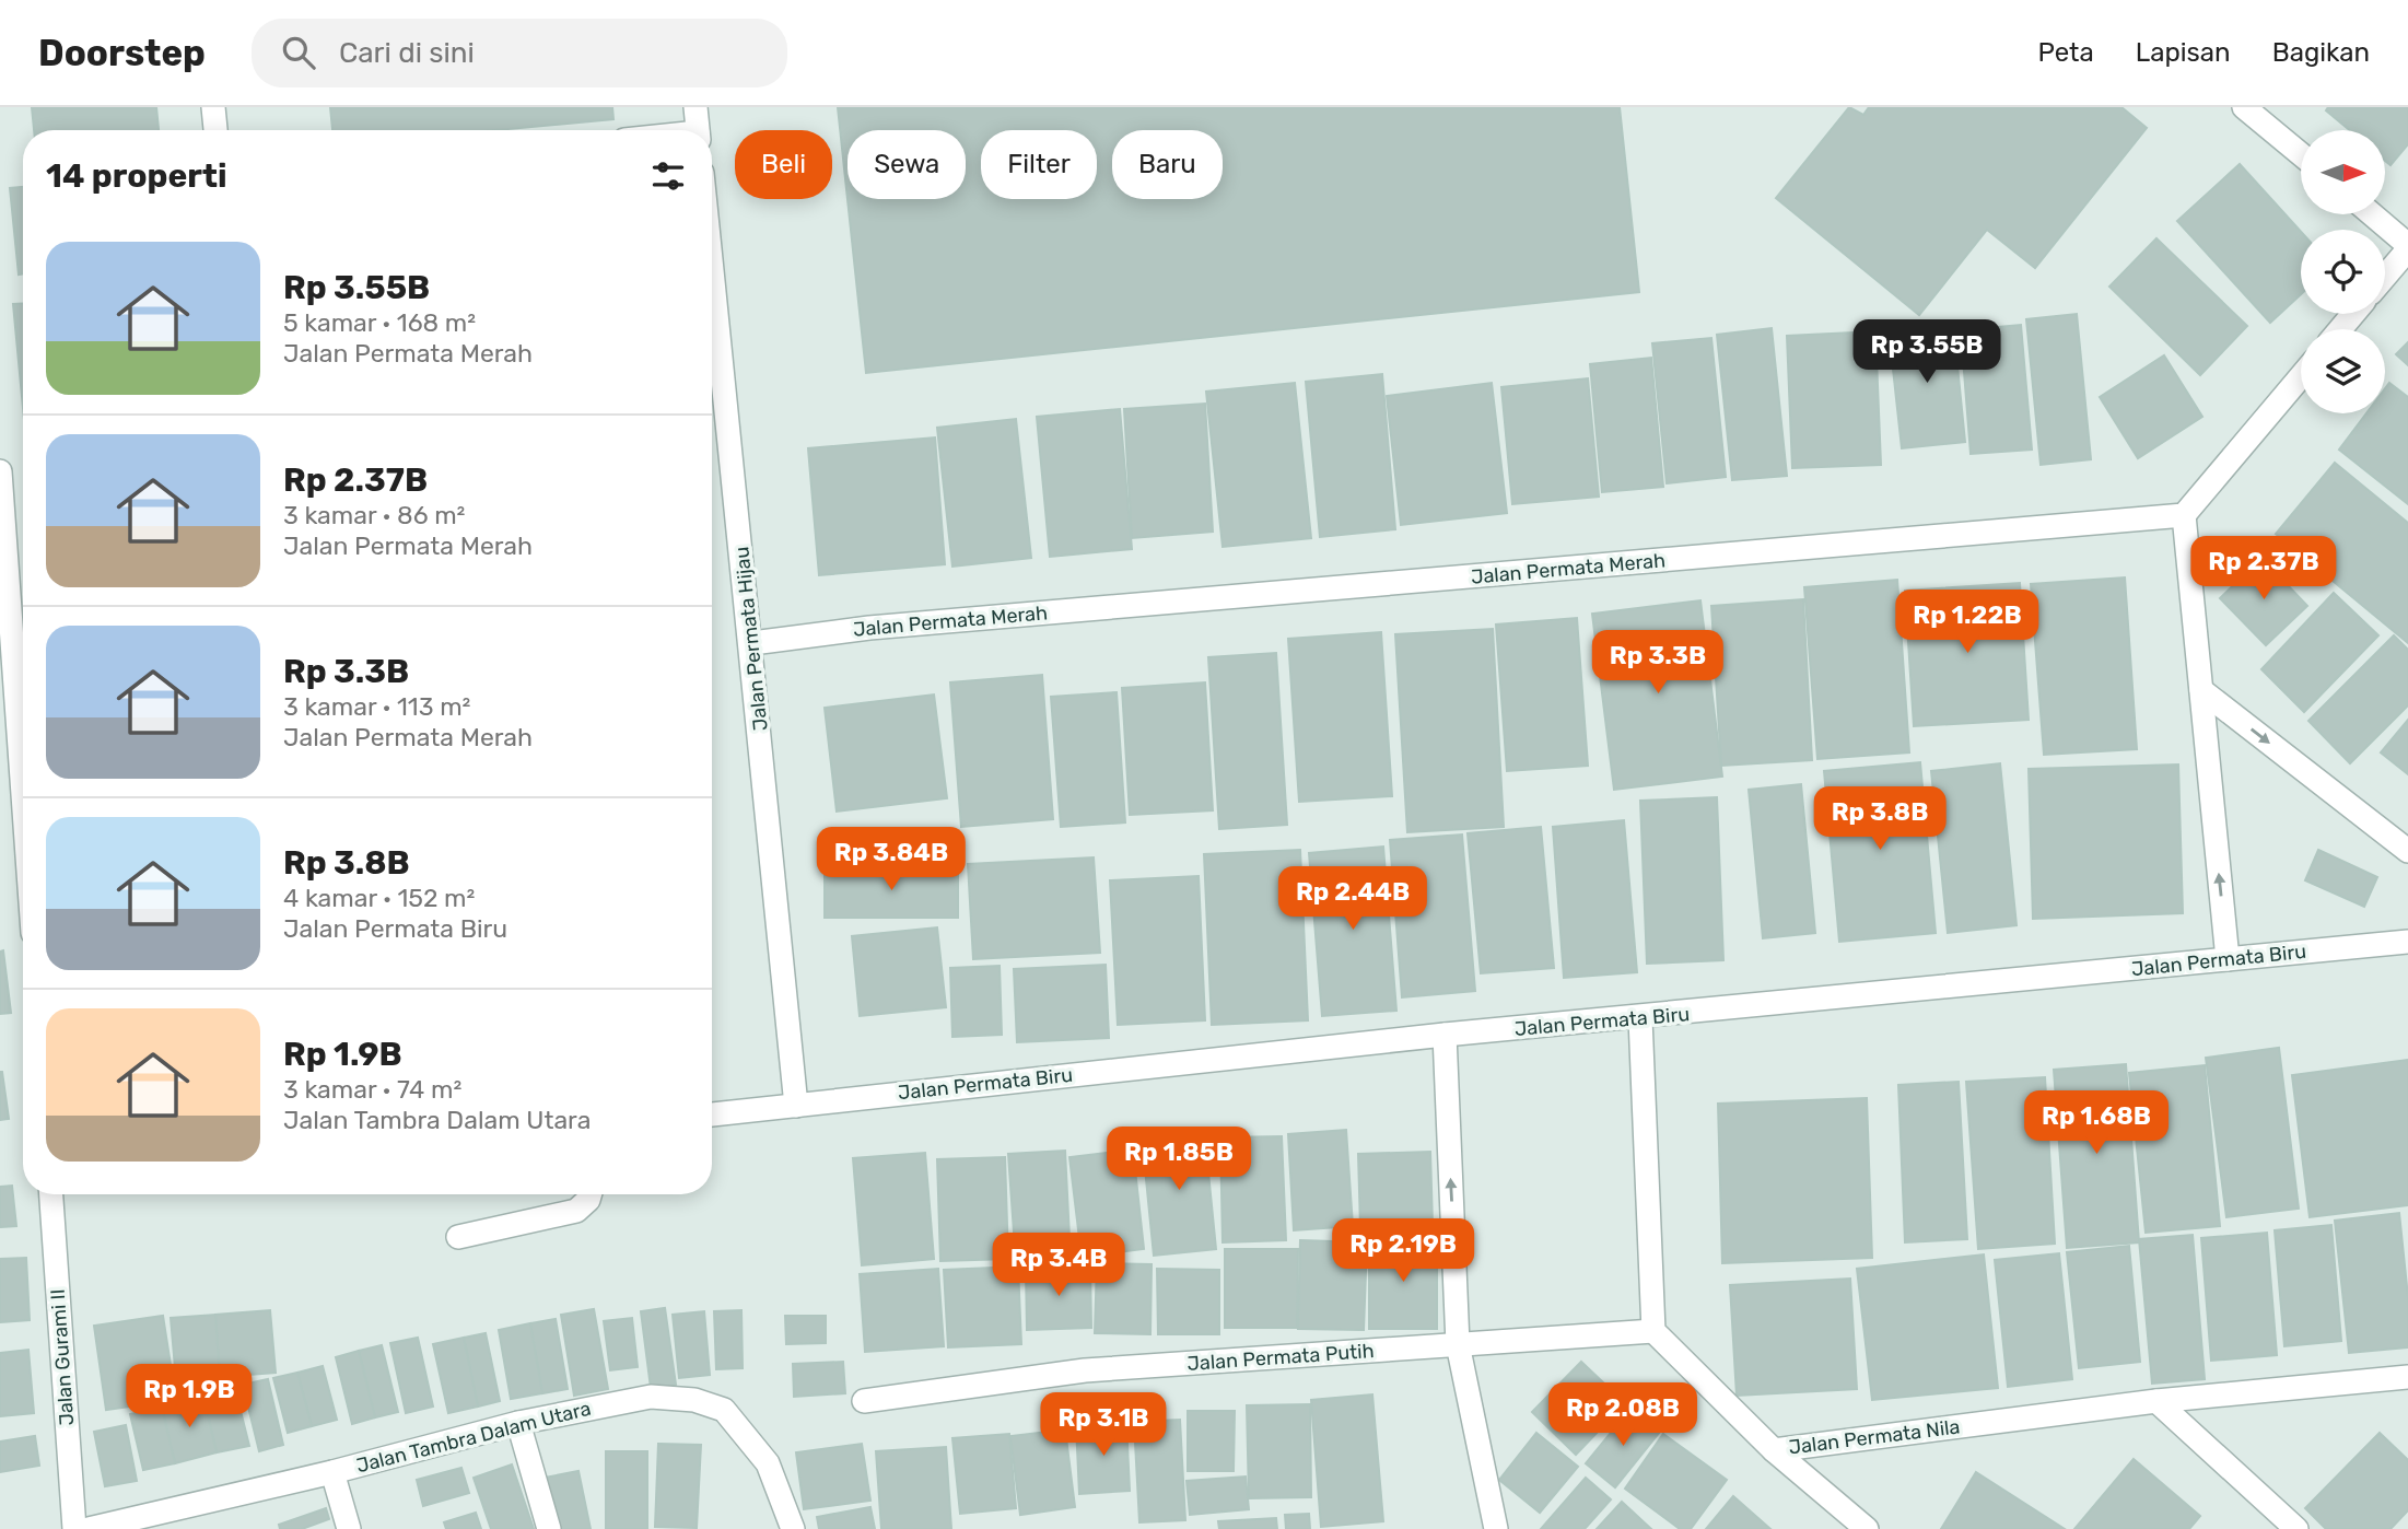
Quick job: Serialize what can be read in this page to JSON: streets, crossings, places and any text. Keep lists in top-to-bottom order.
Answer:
{
  "streets": {
    "street": [
      "Jalan Permata Merah",
      "Jalan Permata Hijau",
      "Jalan Permata Biru",
      "Jalan Gurami II",
      "Jalan Permata Putih",
      "Jalan Tambra Dalam Utara",
      "Jalan Permata Nila"
    ]
  },
  "crossings": [
    ["Jalan Permata Merah", "Jalan Permata Hijau"],
    ["Jalan Permata Hijau", "Jalan Permata Biru"],
    ["Jalan Permata Putih", "Jalan Permata Nila"]
  ],
  "north": "right",
  "page": {
    "header": "Doorstep",
    "search": "Cari di sini",
    "nav": ["Peta", "Lapisan", "Bagikan"],
    "chip": [
      "Beli",
      "Sewa",
      "Filter",
      "Baru"
    ],
    "heading": "14 properti",
    "list": [
      {
        "name": "Rp 3.55B",
        "note": "5 kamar · 168 m² · Jalan Permata Merah"
      },
      {
        "name": "Rp 2.37B",
        "note": "3 kamar · 86 m² · Jalan Permata Merah"
      },
      {
        "name": "Rp 3.3B",
        "note": "3 kamar · 113 m² · Jalan Permata Merah"
      },
      {
        "name": "Rp 3.8B",
        "note": "4 kamar · 152 m² · Jalan Permata Biru"
      },
      {
        "name": "Rp 1.9B",
        "note": "3 kamar · 74 m² · Jalan Tambra Dalam Utara"
      }
    ],
    "price": [
      "Rp 3.55B",
      "Rp 2.37B",
      "Rp 1.22B",
      "Rp 3.3B",
      "Rp 3.8B",
      "Rp 3.84B",
      "Rp 2.44B",
      "Rp 1.68B",
      "Rp 1.85B",
      "Rp 2.19B",
      "Rp 3.4B",
      "Rp 1.9B",
      "Rp 2.08B",
      "Rp 3.1B"
    ]
  }
}
